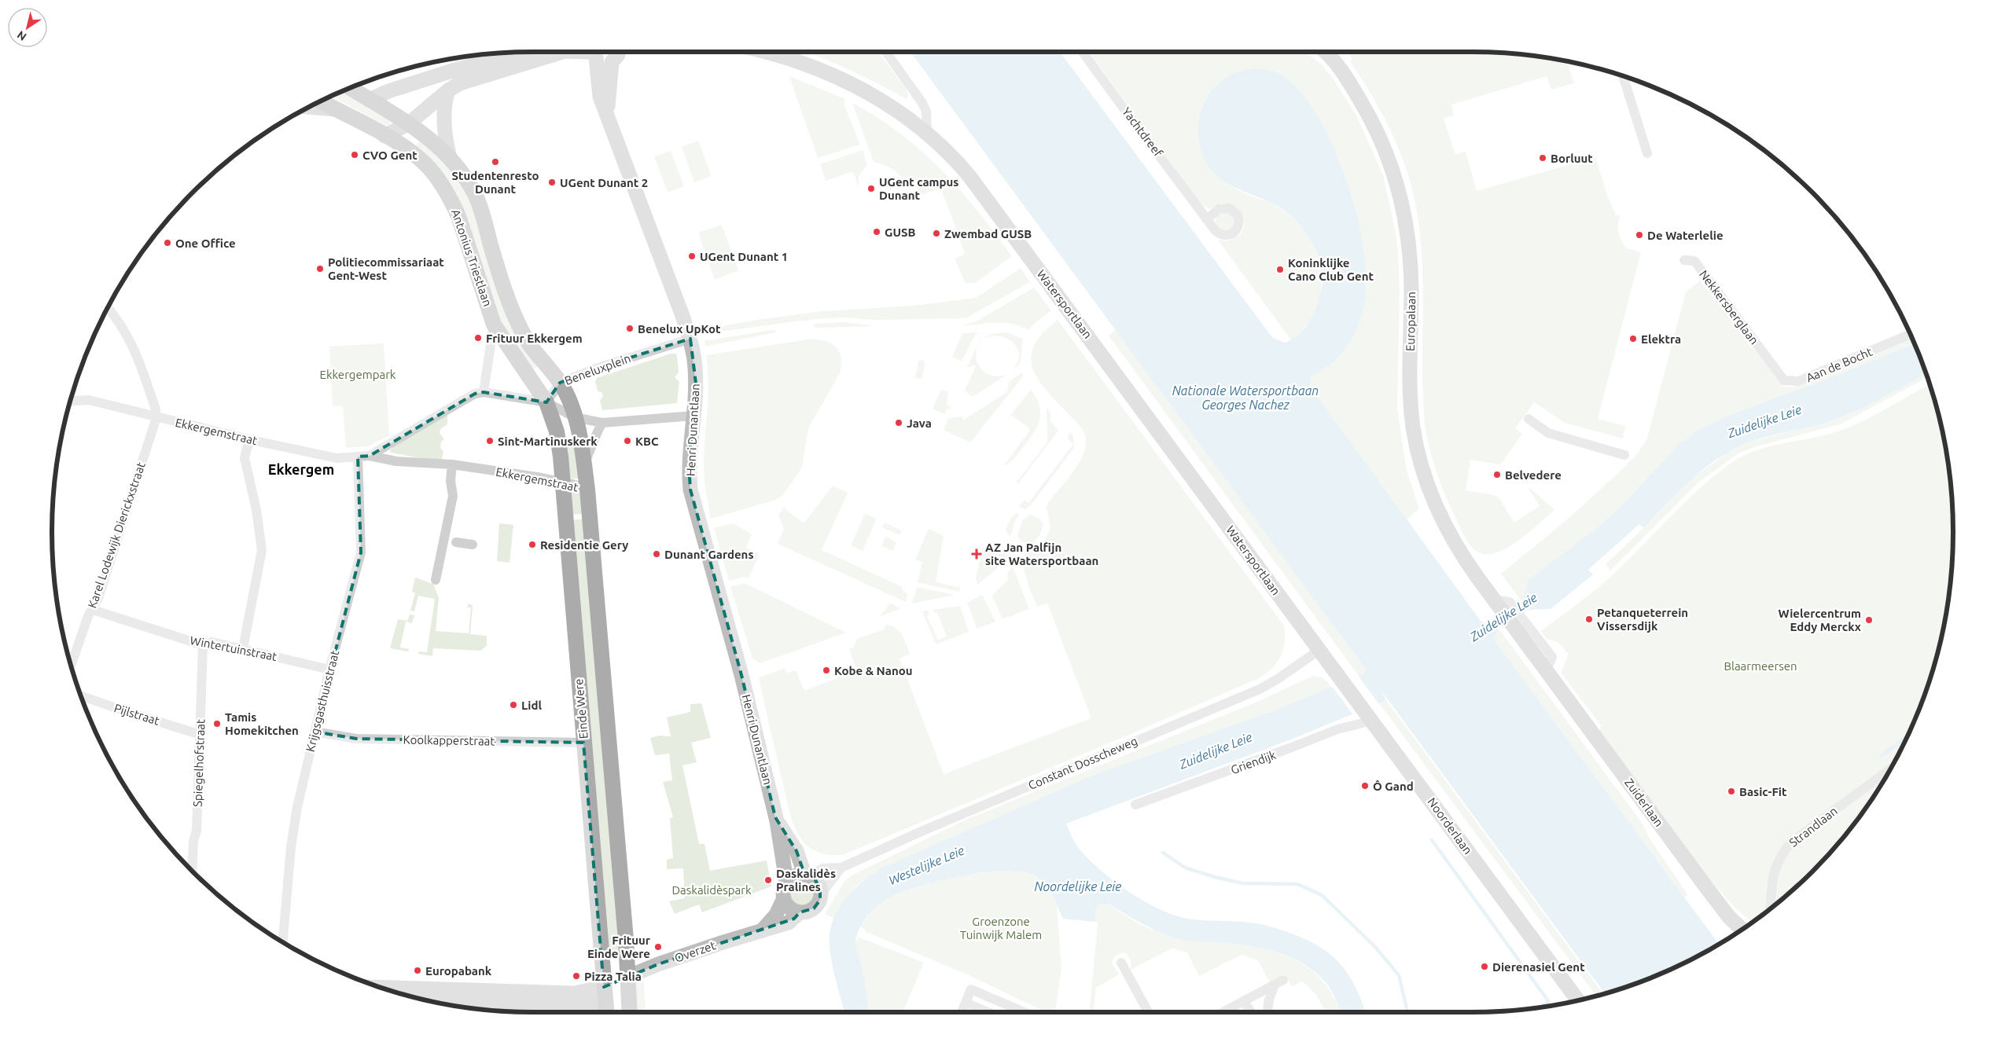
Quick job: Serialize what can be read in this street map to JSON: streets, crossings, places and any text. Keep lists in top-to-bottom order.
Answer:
{
  "streets": {
    "main road": ["Antonius Triestlaan", "Einde Were"],
    "street": [
      "Yachtdreef",
      "Watersportlaan",
      "Nekkersberglaan",
      "Europalaan",
      "Aan de Bocht",
      "Beneluxplein",
      "Henri Dunantlaan",
      "Ekkergemstraat",
      "Karel Lodewijk Dierickxstraat",
      "Wintertuinstraat",
      "Krijgsgasthuisstraat",
      "Pijlstraat",
      "Koolkapperstraat",
      "Griendijk",
      "Spiegelhofstraat",
      "Constant Dosscheweg",
      "Zuiderlaan",
      "Noorderlaan",
      "Strandlaan",
      "Overzet"
    ]
  },
  "crossings": [
    ["Antonius Triestlaan", "Beneluxplein"],
    ["Antonius Triestlaan", "Einde Were"],
    ["Watersportlaan", "Constant Dosscheweg"],
    ["Watersportlaan", "Noorderlaan"],
    ["Nekkersberglaan", "Aan de Bocht"],
    ["Europalaan", "Zuiderlaan"],
    ["Beneluxplein", "Henri Dunantlaan"],
    ["Beneluxplein", "Einde Were"],
    ["Henri Dunantlaan", "Constant Dosscheweg"],
    ["Henri Dunantlaan", "Overzet"],
    ["Ekkergemstraat", "Karel Lodewijk Dierickxstraat"],
    ["Ekkergemstraat", "Krijgsgasthuisstraat"],
    ["Ekkergemstraat", "Einde Were"],
    ["Karel Lodewijk Dierickxstraat", "Wintertuinstraat"],
    ["Wintertuinstraat", "Krijgsgasthuisstraat"],
    ["Wintertuinstraat", "Spiegelhofstraat"],
    ["Krijgsgasthuisstraat", "Koolkapperstraat"],
    ["Einde Were", "Koolkapperstraat"],
    ["Pijlstraat", "Spiegelhofstraat"],
    ["Griendijk", "Noorderlaan"],
    ["Constant Dosscheweg", "Noorderlaan"],
    ["Constant Dosscheweg", "Overzet"]
  ],
  "districts": ["Ekkergem"],
  "water": [
    "Nationale Watersportbaan Georges Nachez",
    "Zuidelijke Leie",
    "Westelijke Leie",
    "Noordelijke Leie"
  ],
  "parks": [
    "Ekkergempark",
    "Blaarmeersen",
    "Daskalidèspark",
    "Groenzone Tuinwijk Malem"
  ],
  "places": {
    "other": [
      "CVO Gent",
      "Borluut",
      "Studentenresto Dunant",
      "UGent Dunant 2",
      "UGent campus Dunant",
      "GUSB",
      "Zwembad GUSB",
      "De Waterlelie",
      "One Office",
      "UGent Dunant 1",
      "Politiecommissariaat Gent-West",
      "Koninklijke Cano Club Gent",
      "Benelux UpKot",
      "Frituur Ekkergem",
      "Elektra",
      "Java",
      "Sint-Martinuskerk",
      "KBC",
      "Belvedere",
      "Residentie Gery",
      "Dunant Gardens",
      "Petanqueterrein Vissersdijk",
      "Wielercentrum Eddy Merckx",
      "Kobe & Nanou",
      "Lidl",
      "Tamis Homekitchen",
      "Ô Gand",
      "Basic-Fit",
      "Daskalidès Pralines",
      "Frituur Einde Were",
      "Dierenasiel Gent",
      "Europabank",
      "Pizza Talia"
    ],
    "health": ["AZ Jan Palfijn site Watersportbaan"]
  },
  "north": "bottom left"
}
